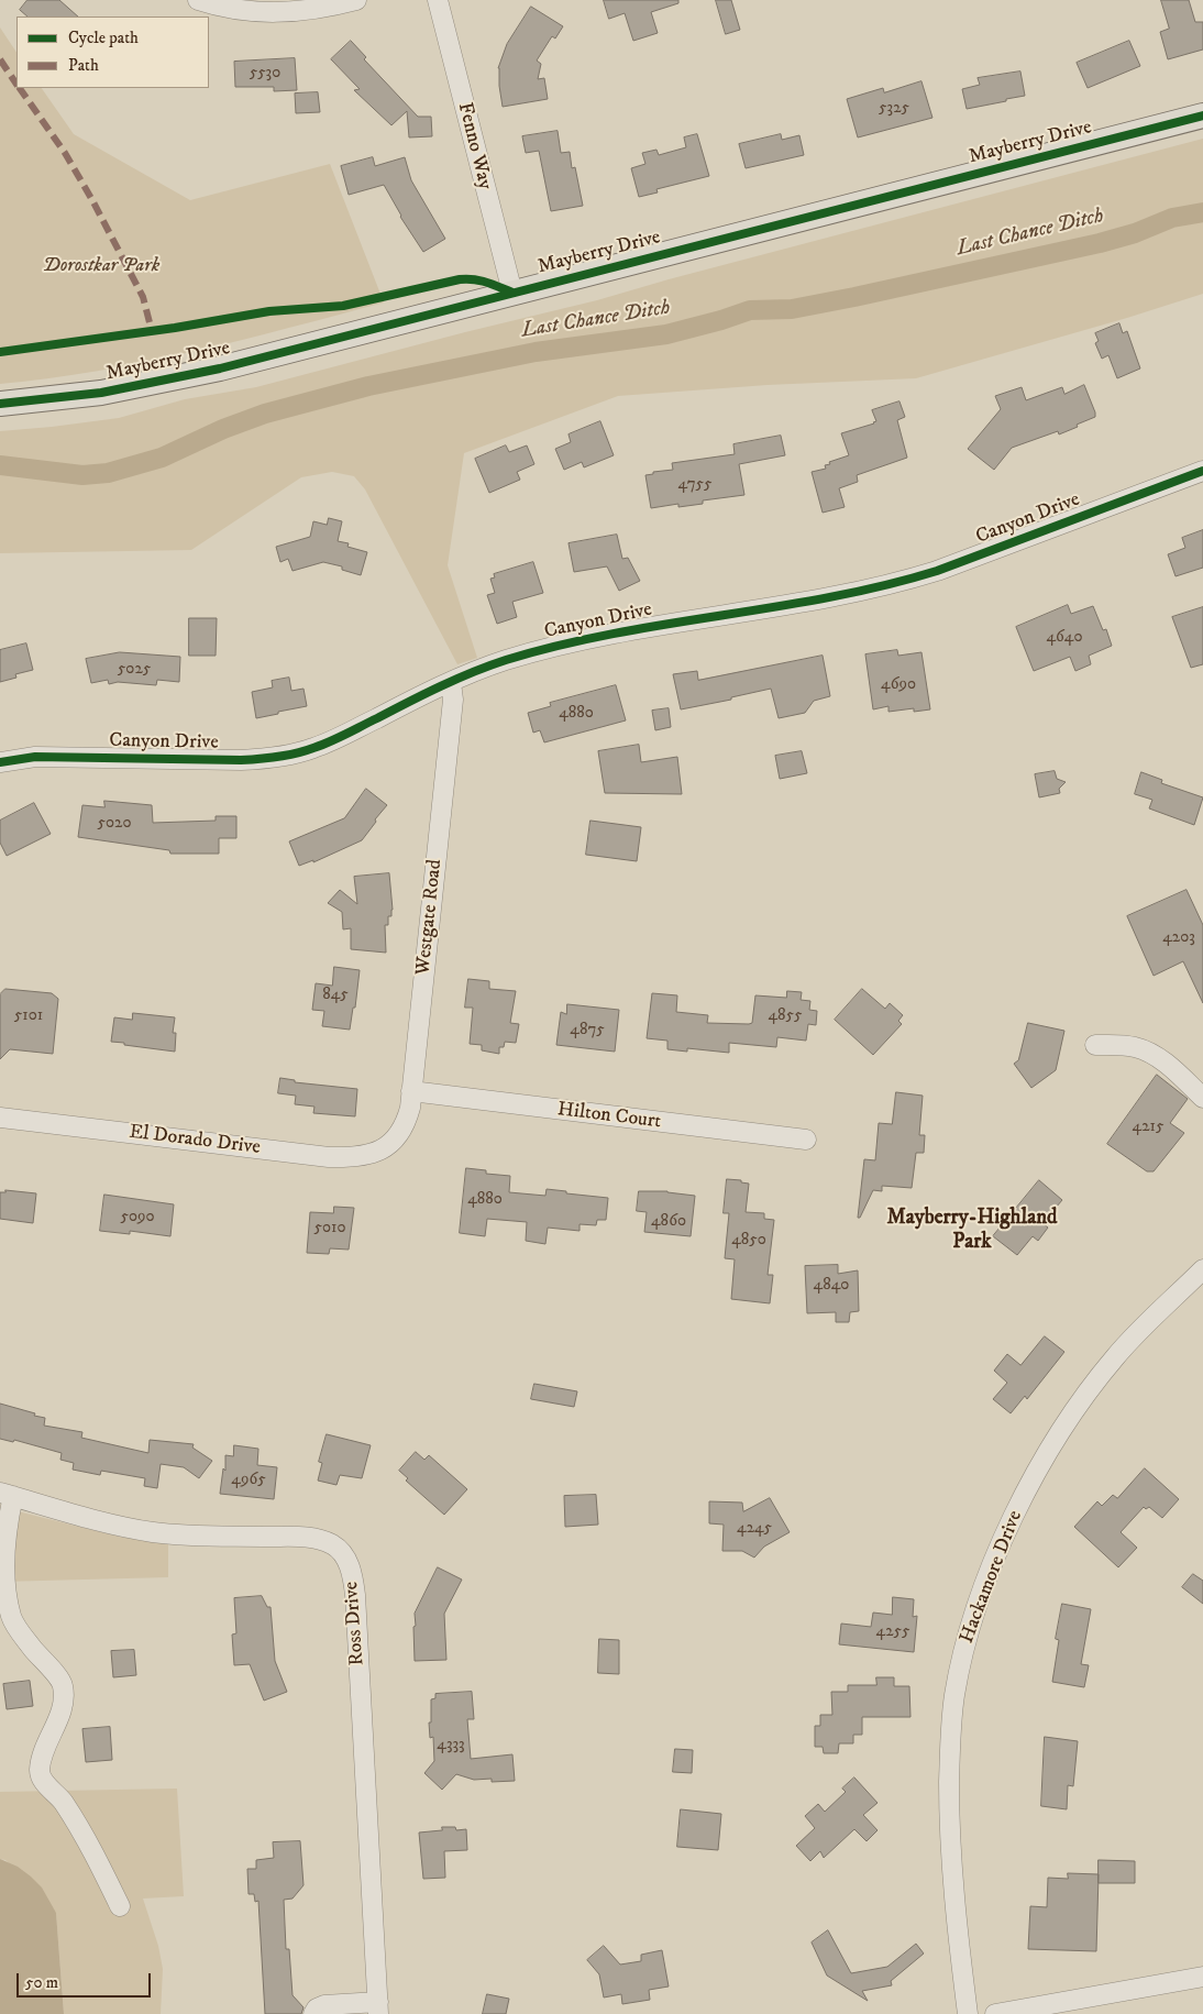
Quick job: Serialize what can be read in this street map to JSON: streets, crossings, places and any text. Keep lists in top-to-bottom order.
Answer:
{
  "streets": {
    "main road": ["Mayberry Drive"],
    "street": [
      "Fenno Way",
      "Canyon Drive",
      "Westgate Road",
      "Hilton Court",
      "El Dorado Drive",
      "Hackamore Drive",
      "Ross Drive"
    ]
  },
  "crossings": [
    ["Mayberry Drive", "Fenno Way"],
    ["Canyon Drive", "Westgate Road"],
    ["Westgate Road", "Hilton Court"],
    ["Westgate Road", "El Dorado Drive"]
  ],
  "districts": ["Mayberry-Highland Park"],
  "water": ["Last Chance Ditch"],
  "parks": ["Dorostkar Park"],
  "house_numbers": [
    "5530",
    "5325",
    "4755",
    "4640",
    "5025",
    "4690",
    "4880",
    "5020",
    "4203",
    "845",
    "5101",
    "4855",
    "4875",
    "4215",
    "4880",
    "5090",
    "4860",
    "5010",
    "4850",
    "4840",
    "4965",
    "4245",
    "4255",
    "4333"
  ],
  "legend": ["Cycle path", "Path"],
  "scale_bar": "50 m"
}
